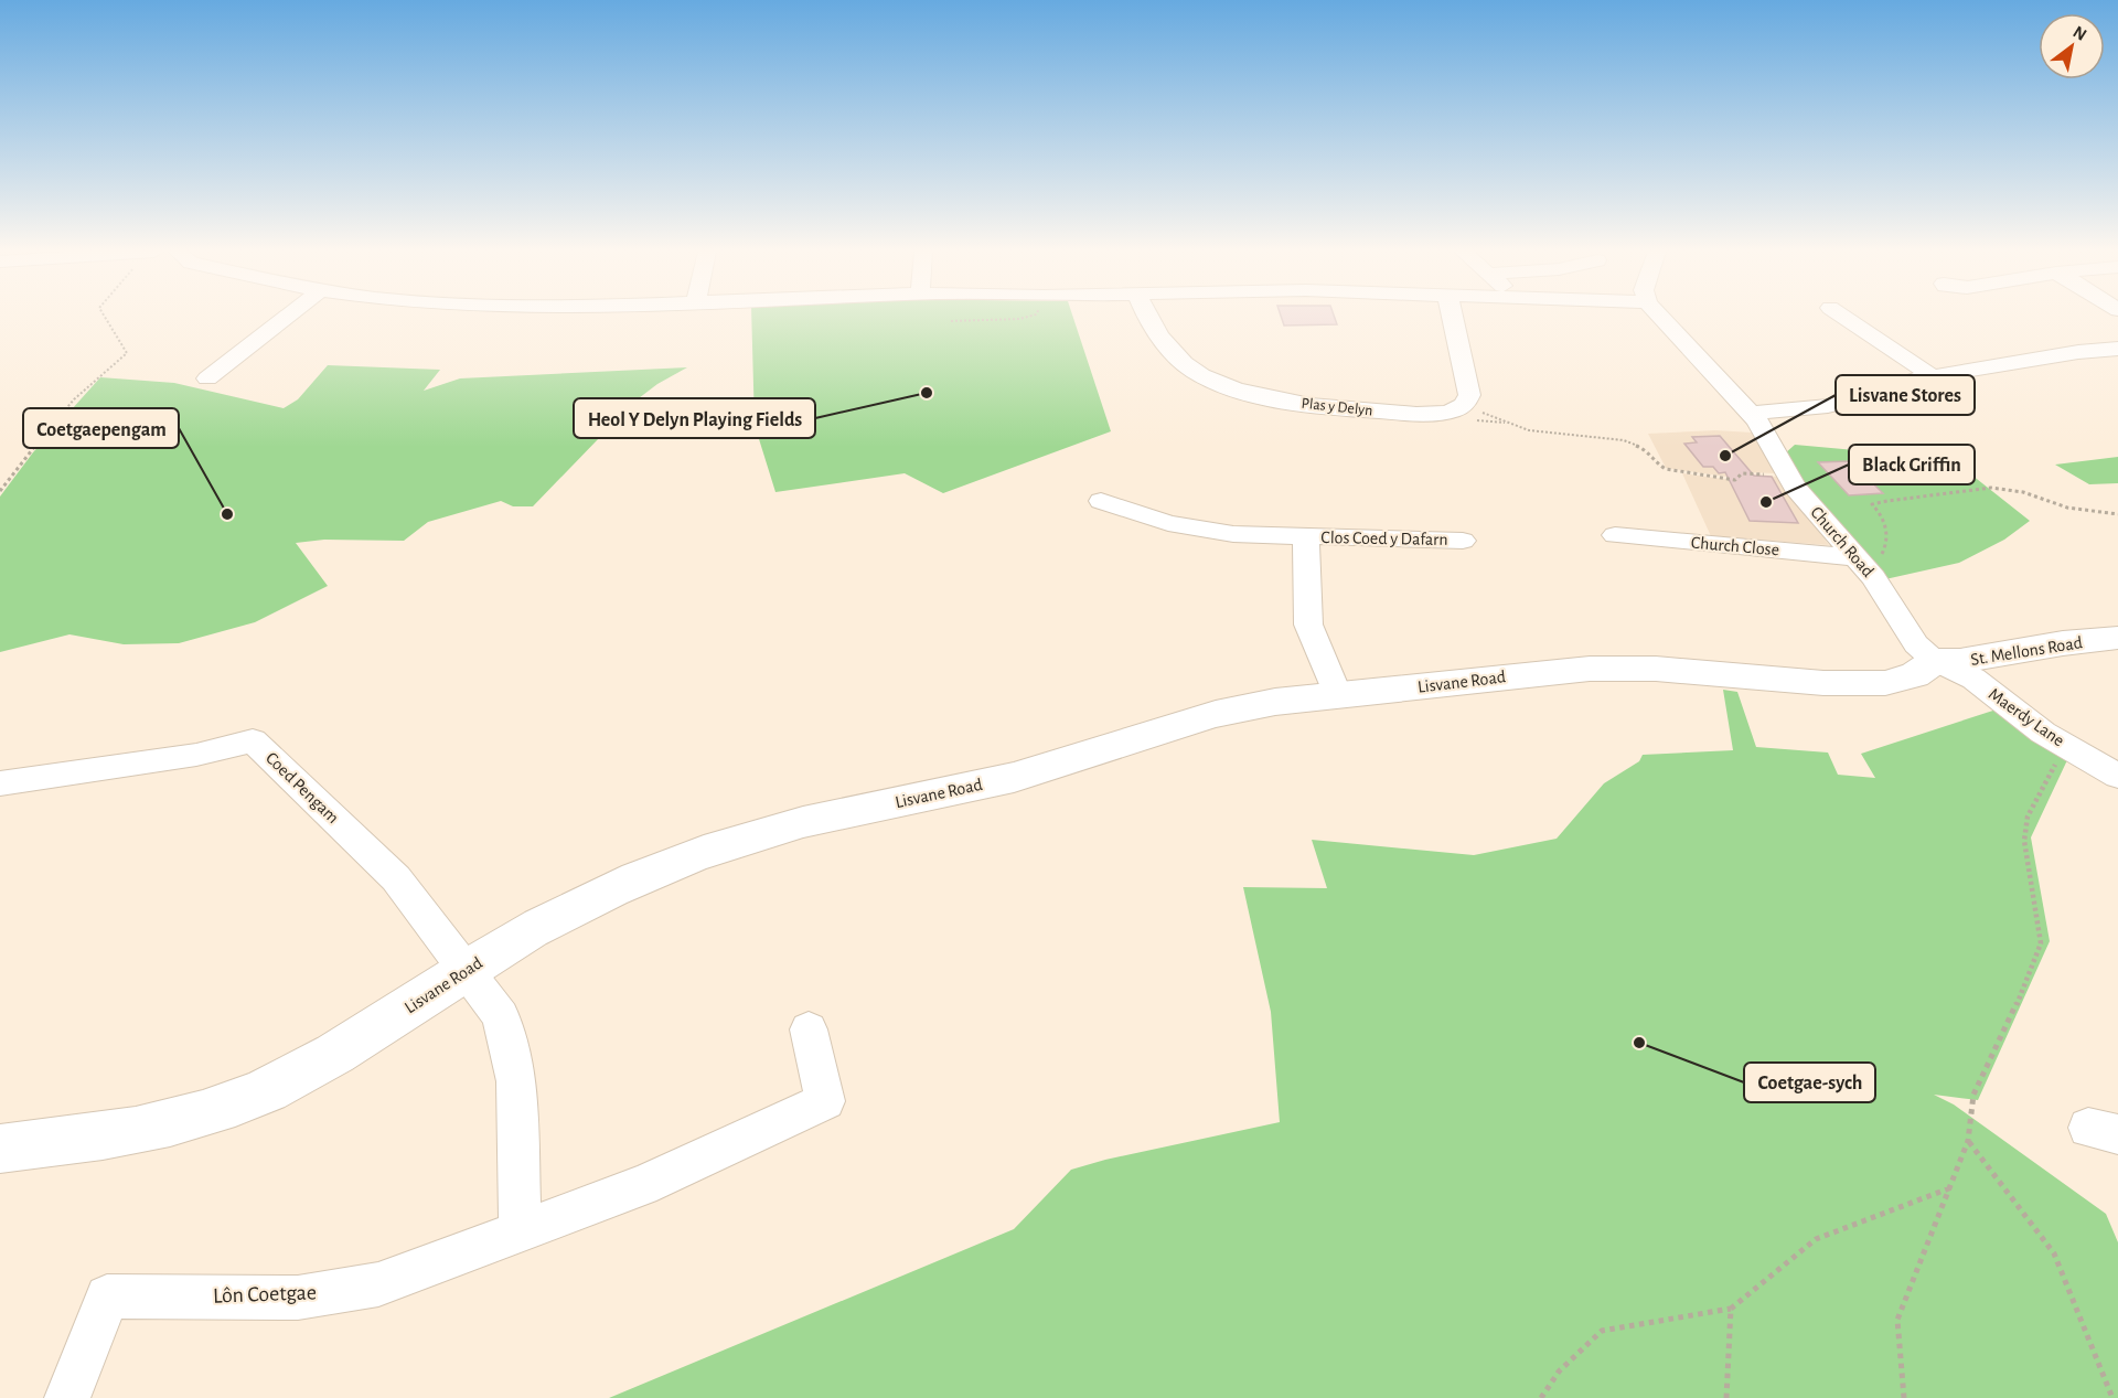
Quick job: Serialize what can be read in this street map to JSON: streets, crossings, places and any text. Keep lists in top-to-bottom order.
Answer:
{
  "streets": {
    "main road": ["St. Mellons Road", "Lisvane Road"],
    "street": [
      "Plas y Delyn",
      "Clos Coed y Dafarn",
      "Church Road",
      "Church Close",
      "Maerdy Lane",
      "Coed Pengam",
      "Lôn Coetgae"
    ]
  },
  "crossings": [
    ["Clos Coed y Dafarn", "Lisvane Road"],
    ["Church Road", "Church Close"],
    ["Church Road", "St. Mellons Road"],
    ["Church Road", "Lisvane Road"],
    ["Church Road", "Maerdy Lane"],
    ["St. Mellons Road", "Lisvane Road"],
    ["St. Mellons Road", "Maerdy Lane"],
    ["Lisvane Road", "Maerdy Lane"],
    ["Lisvane Road", "Coed Pengam"]
  ],
  "places": [
    "Heol Y Delyn Playing Fields",
    "Lisvane Stores",
    "Black Griffin",
    "Coetgaepengam",
    "Coetgae-sych"
  ],
  "north": "top right"
}
